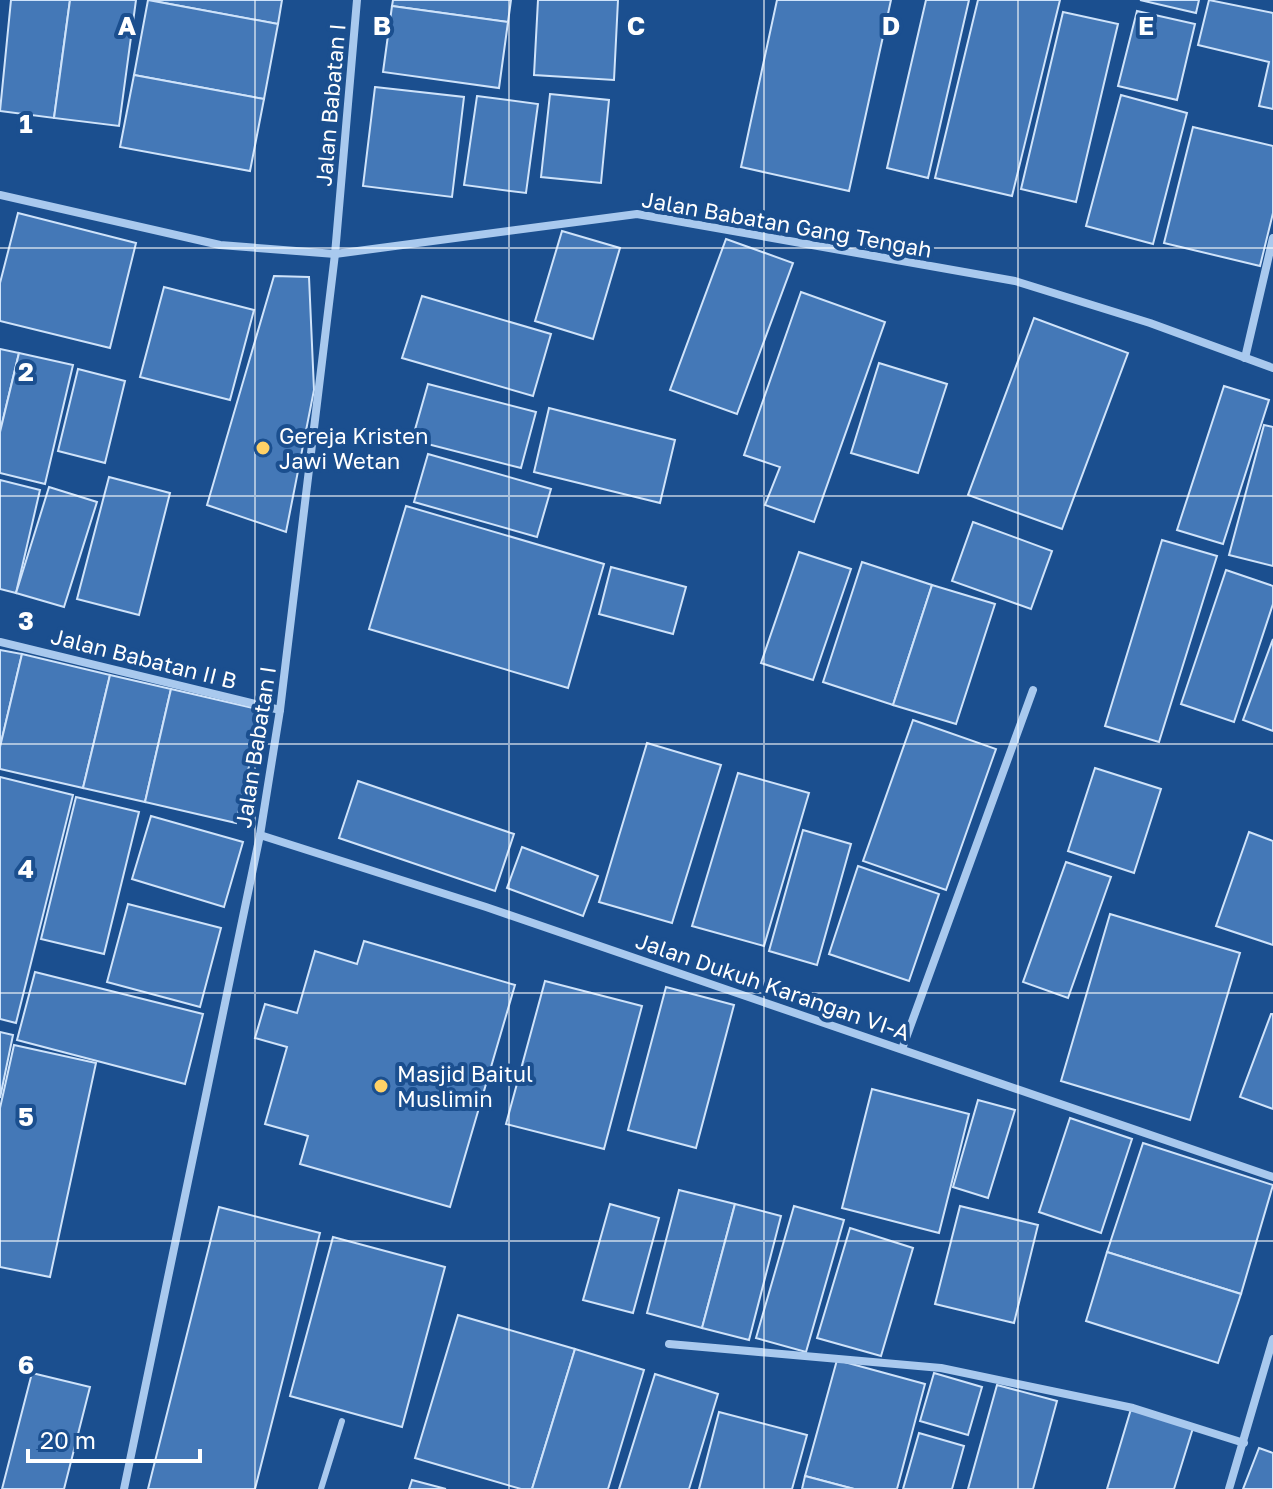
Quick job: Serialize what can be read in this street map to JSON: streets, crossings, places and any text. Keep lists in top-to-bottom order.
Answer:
{
  "streets": {
    "street": [
      "Jalan Babatan I",
      "Jalan Babatan Gang Tengah",
      "Jalan Babatan II B",
      "Jalan Dukuh Karangan VI-A"
    ]
  },
  "crossings": [
    ["Jalan Babatan I", "Jalan Babatan Gang Tengah"],
    ["Jalan Babatan I", "Jalan Babatan II B"],
    ["Jalan Babatan I", "Jalan Dukuh Karangan VI-A"]
  ],
  "places": ["Gereja Kristen Jawi Wetan", "Masjid Baitul Muslimin"],
  "scale_bar": "20 m",
  "grid": {
    "columns": [
      "A",
      "B",
      "C",
      "D",
      "E"
    ],
    "rows": [
      "1",
      "2",
      "3",
      "4",
      "5",
      "6"
    ]
  }
}
